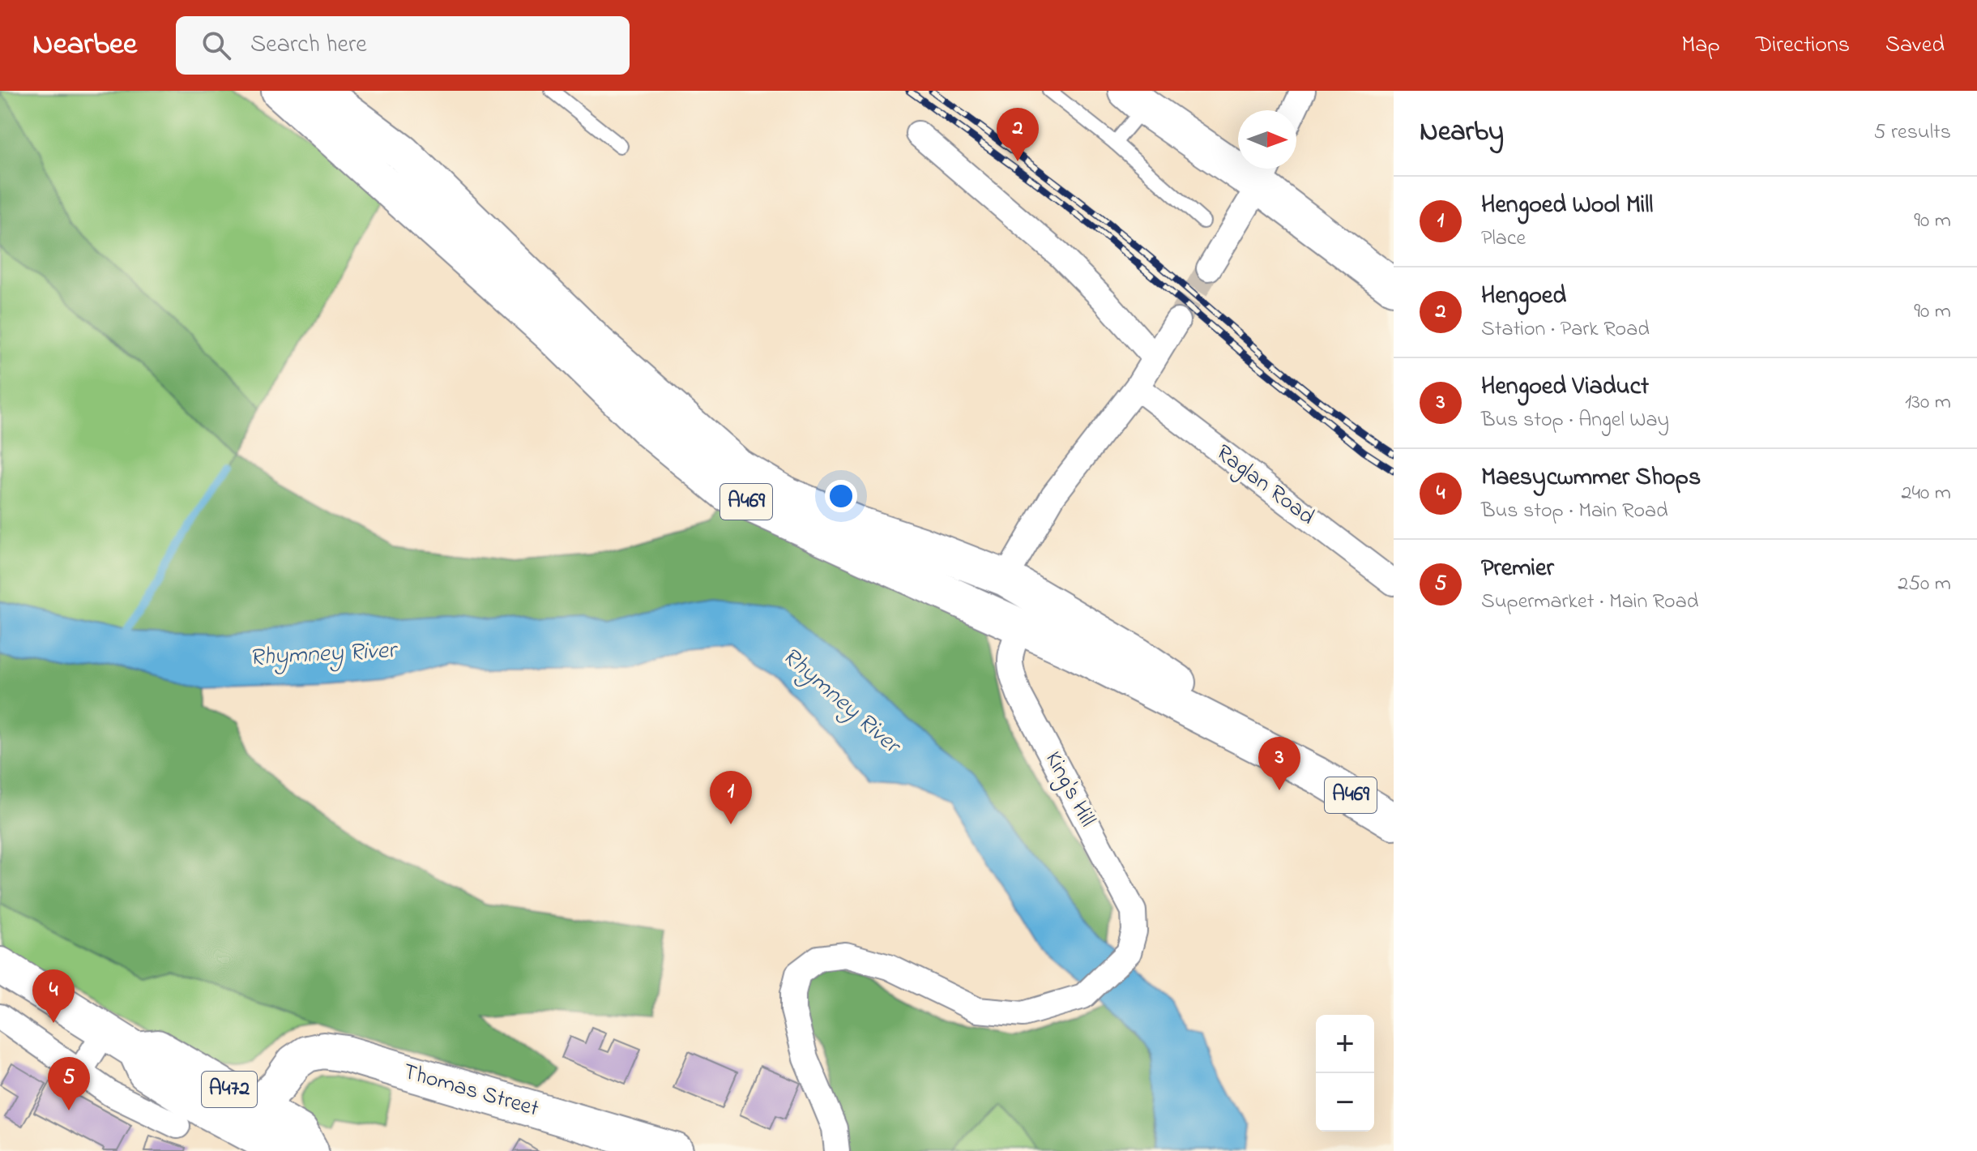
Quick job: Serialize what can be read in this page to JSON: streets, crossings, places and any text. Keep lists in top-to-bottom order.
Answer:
{
  "streets": {
    "main road": ["A469", "A472", "Thomas Street"],
    "street": ["Raglan Road", "King's Hill"]
  },
  "crossings": [
    ["A469", "King's Hill"],
    ["A472", "Thomas Street"]
  ],
  "water": ["Rhymney River"],
  "north": "right",
  "page": {
    "header": "Nearbee",
    "search": "Search here",
    "nav": ["Map", "Directions", "Saved"],
    "heading": ["Nearby", "5 results"],
    "pins": [
      "2",
      "3",
      "1",
      "4",
      "5"
    ],
    "list": [
      {
        "mark": "1",
        "name": "Hengoed Wool Mill",
        "note": "Place",
        "value": "90 m"
      },
      {
        "mark": "2",
        "name": "Hengoed",
        "note": "Station · Park Road",
        "value": "90 m"
      },
      {
        "mark": "3",
        "name": "Hengoed Viaduct",
        "note": "Bus stop · Angel Way",
        "value": "130 m"
      },
      {
        "mark": "4",
        "name": "Maesycwmmer Shops",
        "note": "Bus stop · Main Road",
        "value": "240 m"
      },
      {
        "mark": "5",
        "name": "Premier",
        "note": "Supermarket · Main Road",
        "value": "250 m"
      }
    ],
    "map_buttons": ["+", "−"]
  }
}
